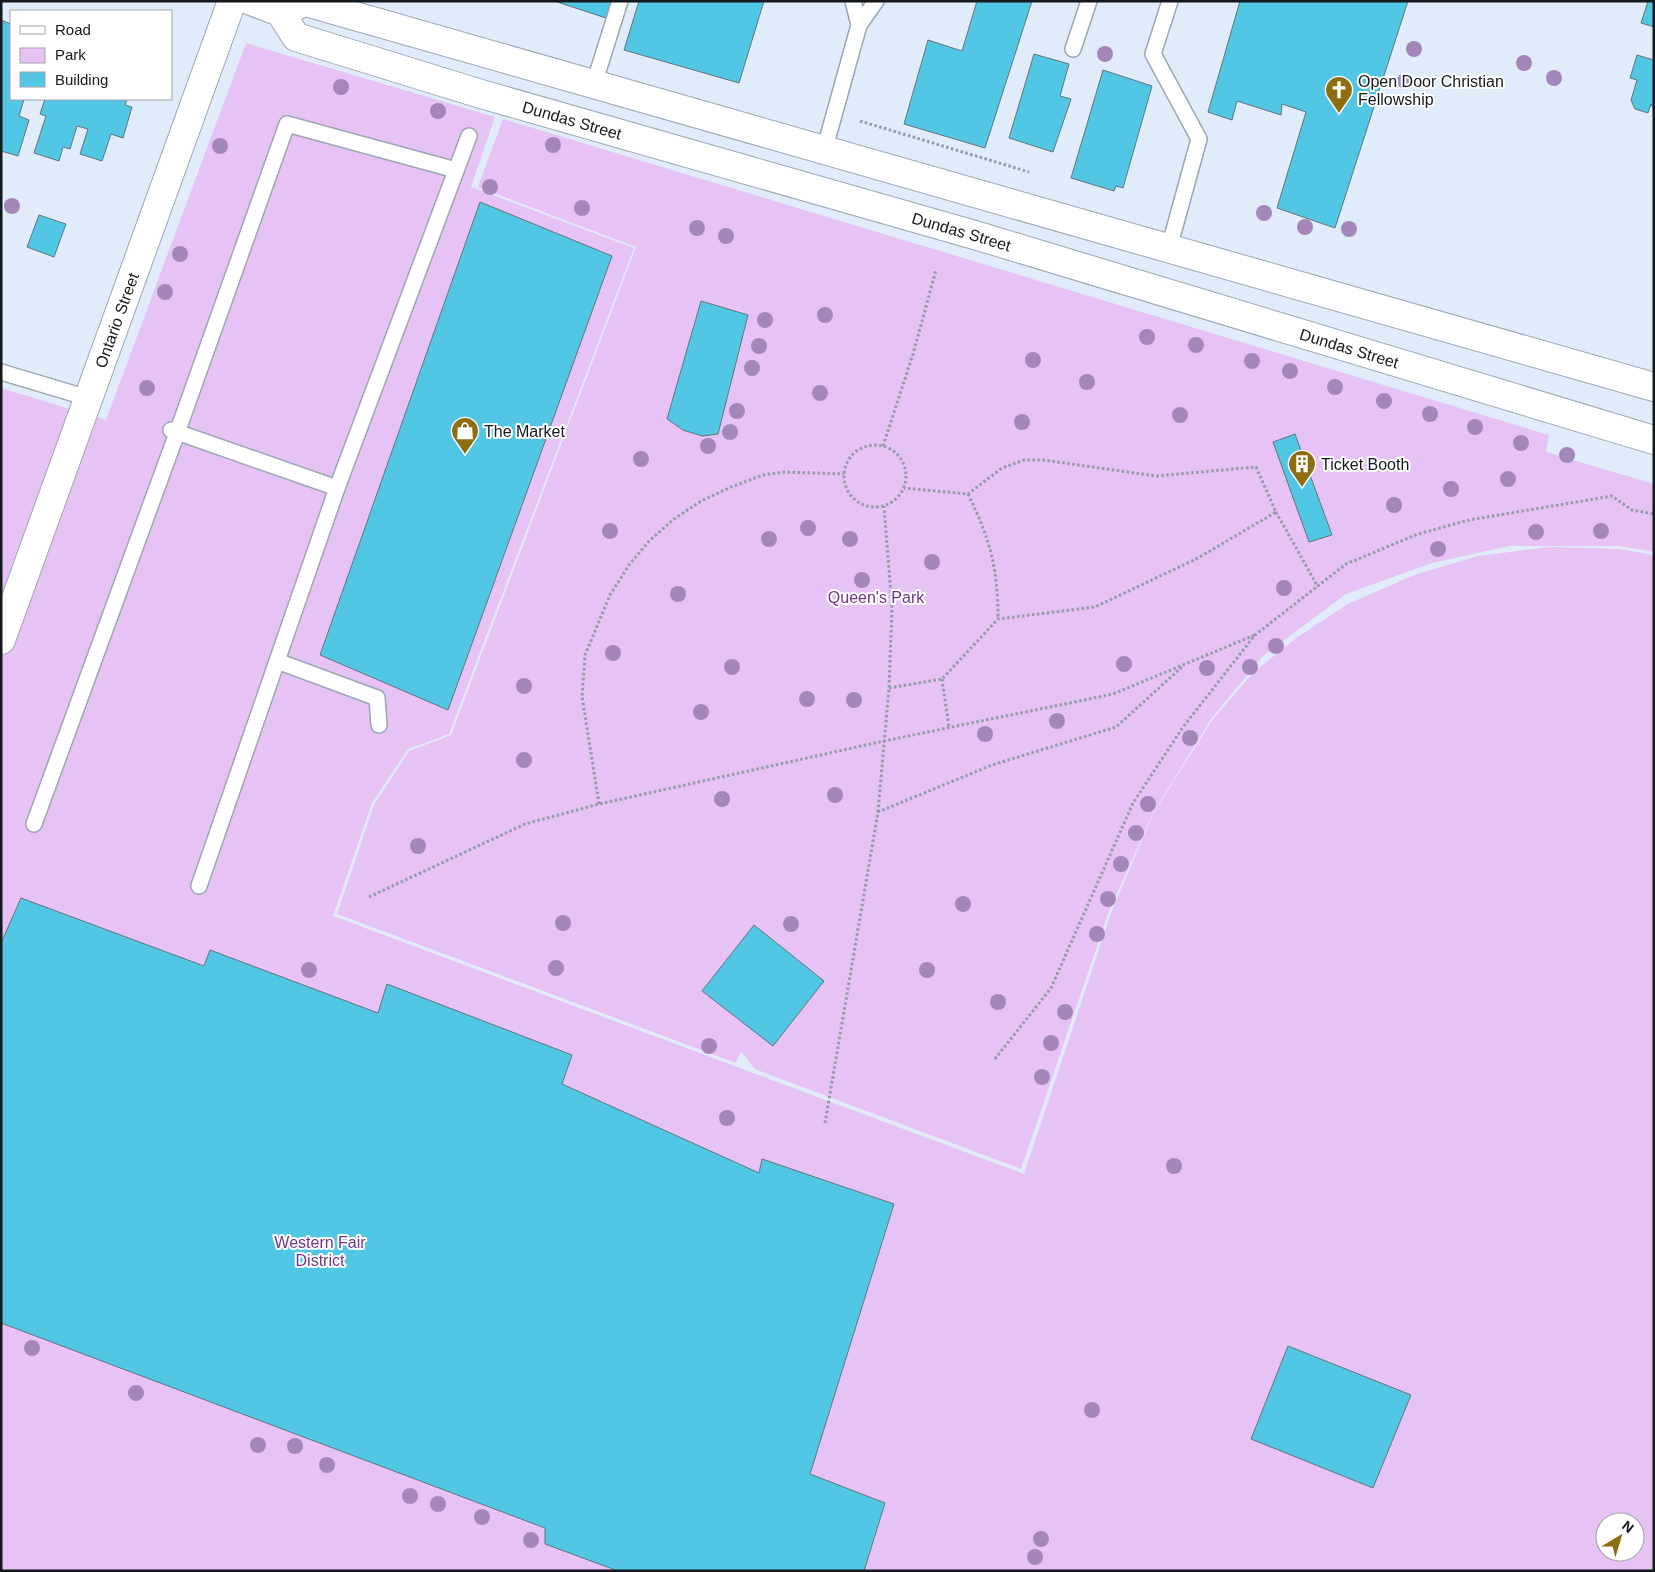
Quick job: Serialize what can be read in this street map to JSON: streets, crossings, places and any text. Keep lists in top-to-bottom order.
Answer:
{
  "streets": {
    "main road": ["Dundas Street", "Ontario Street"]
  },
  "parks": ["Queen's Park", "Western Fair District"],
  "places": {
    "church": ["Open Door Christian Fellowship"],
    "shop": ["The Market"],
    "building": ["Ticket Booth"]
  },
  "legend": ["Road", "Park", "Building"],
  "north": "top right"
}
